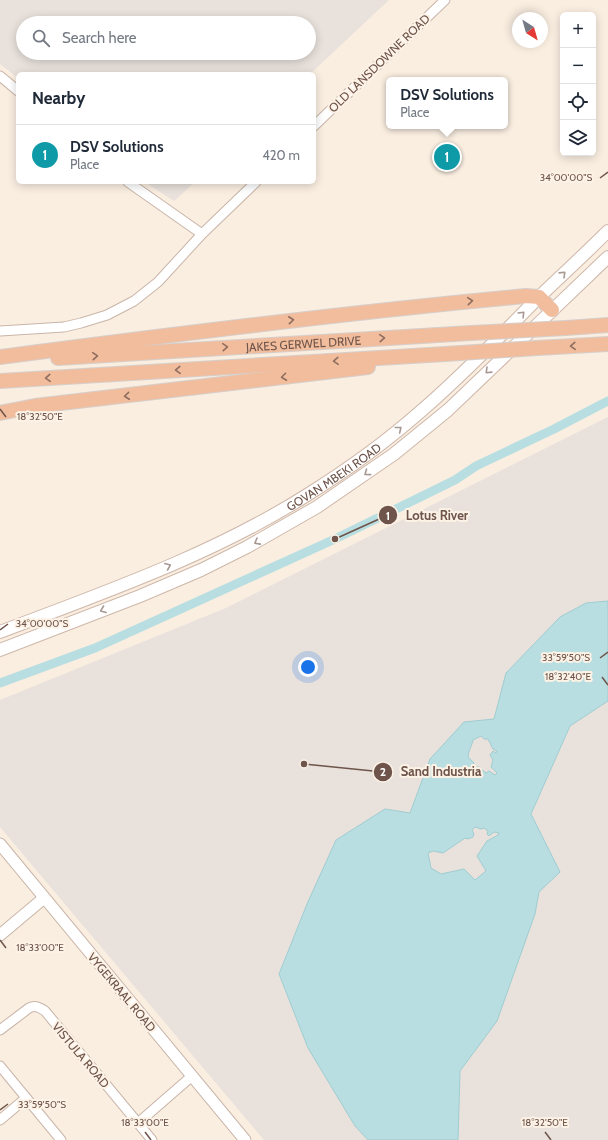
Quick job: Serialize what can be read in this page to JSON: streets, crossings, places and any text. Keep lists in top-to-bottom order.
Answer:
{
  "streets": {
    "highway": ["JAKES GERWEL DRIVE"],
    "main road": ["GOVAN MBEKI ROAD"],
    "street": ["OLD LANSDOWNE ROAD", "VYGEKRAAL ROAD", "VISTULA ROAD"]
  },
  "places": ["Lotus River", "Sand Industria"],
  "north": "bottom right",
  "page": {
    "map_buttons": ["+", "−"],
    "search": "Search here",
    "heading": "Nearby",
    "popup": ["DSV Solutions", "Place"],
    "list": [
      {
        "mark": "1",
        "name": "DSV Solutions",
        "note": "Place",
        "value": "420 m"
      }
    ],
    "pins": "1"
  },
  "coordinates": [
    "34°00'00\"S",
    "18°32'50\"E",
    "33°59'50\"S",
    "18°32'40\"E",
    "18°33'00\"E"
  ]
}
